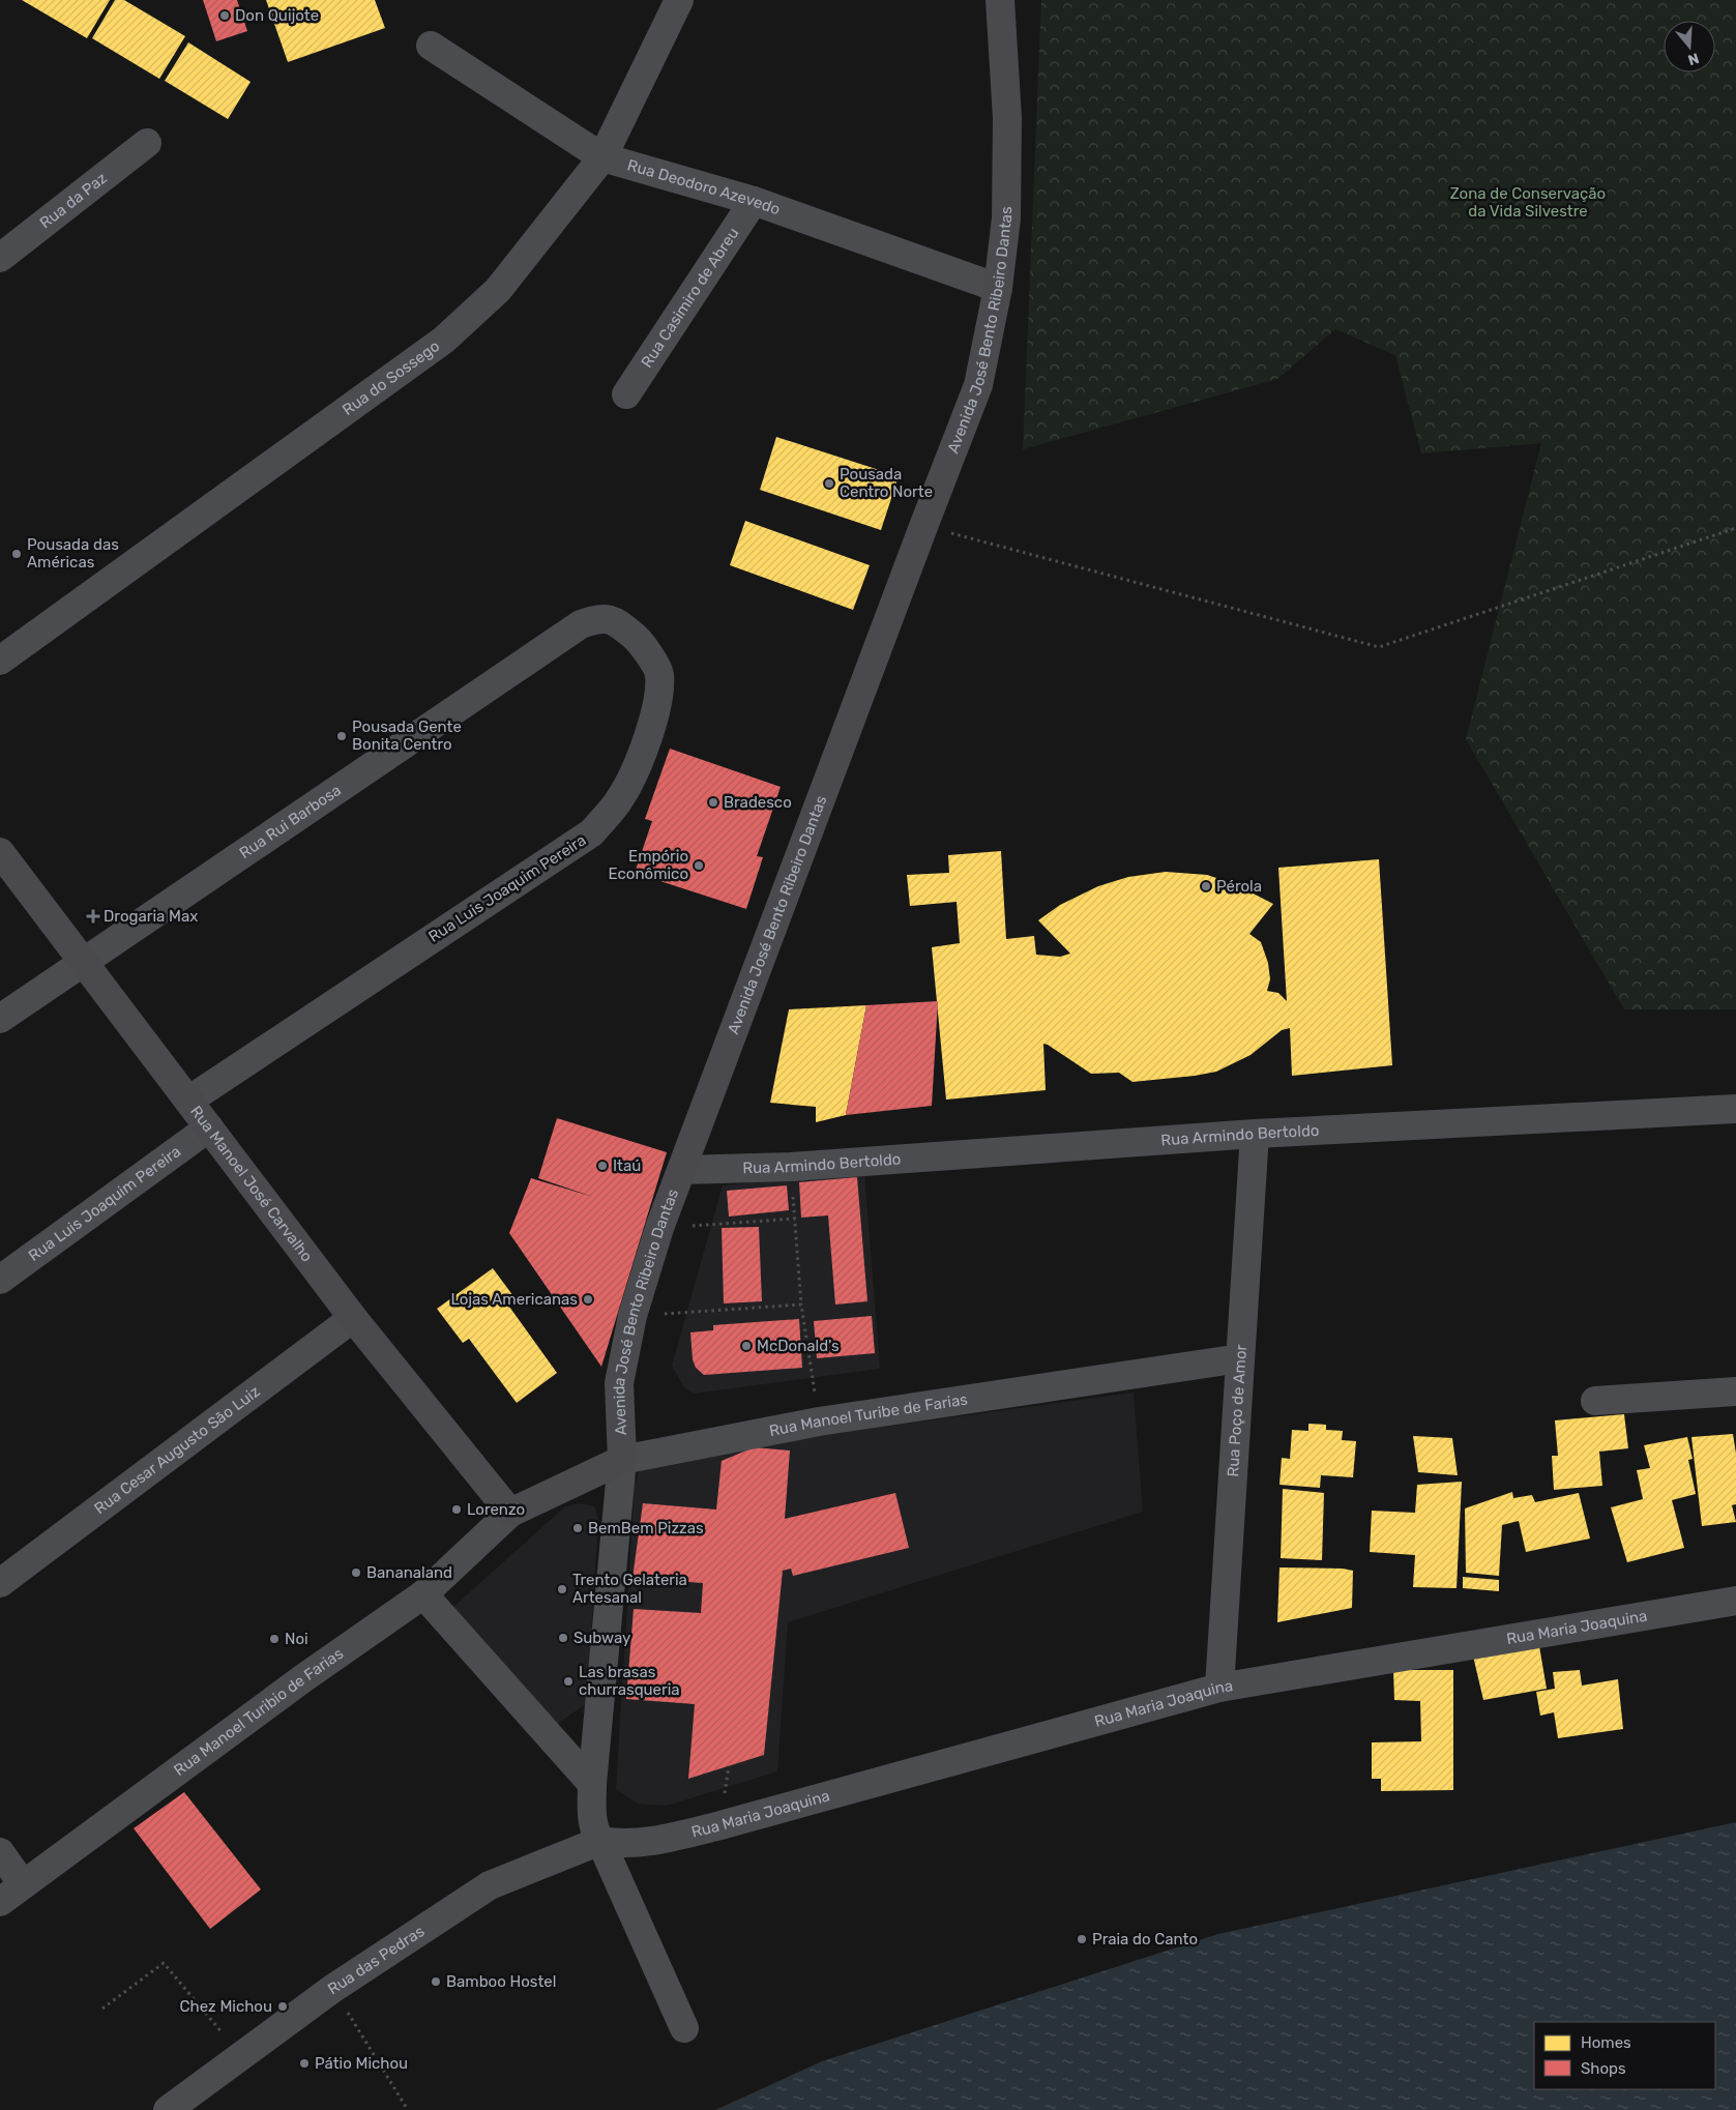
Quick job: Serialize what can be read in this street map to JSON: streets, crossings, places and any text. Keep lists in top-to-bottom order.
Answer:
{
  "streets": {
    "street": [
      "Rua Deodoro Azevedo",
      "Rua da Paz",
      "Rua Casimiro de Abreu",
      "Avenida José Bento Ribeiro Dantas",
      "Rua do Sossego",
      "Rua Rui Barbosa",
      "Rua Luis Joaquim Pereira",
      "Rua Armindo Bertoldo",
      "Rua Manoel José Carvalho",
      "Rua Poço de Amor",
      "Rua Manoel Turibe de Farias",
      "Rua Cesar Augusto São Luiz",
      "Rua Maria Joaquina",
      "Rua Manoel Turibio de Farias",
      "Rua das Pedras"
    ]
  },
  "crossings": [
    ["Rua Deodoro Azevedo", "Rua Casimiro de Abreu"],
    ["Rua Deodoro Azevedo", "Avenida José Bento Ribeiro Dantas"],
    ["Rua Deodoro Azevedo", "Rua do Sossego"],
    ["Avenida José Bento Ribeiro Dantas", "Rua Armindo Bertoldo"],
    ["Avenida José Bento Ribeiro Dantas", "Rua Manoel Turibe de Farias"],
    ["Avenida José Bento Ribeiro Dantas", "Rua Maria Joaquina"],
    ["Avenida José Bento Ribeiro Dantas", "Rua das Pedras"],
    ["Rua Rui Barbosa", "Rua Luis Joaquim Pereira"],
    ["Rua Rui Barbosa", "Rua Manoel José Carvalho"],
    ["Rua Luis Joaquim Pereira", "Rua Manoel José Carvalho"],
    ["Rua Armindo Bertoldo", "Rua Poço de Amor"],
    ["Rua Manoel José Carvalho", "Rua Manoel Turibe de Farias"],
    ["Rua Manoel José Carvalho", "Rua Cesar Augusto São Luiz"],
    ["Rua Manoel José Carvalho", "Rua Manoel Turibio de Farias"],
    ["Rua Poço de Amor", "Rua Manoel Turibe de Farias"],
    ["Rua Poço de Amor", "Rua Maria Joaquina"],
    ["Rua Manoel Turibe de Farias", "Rua Manoel Turibio de Farias"],
    ["Rua Maria Joaquina", "Rua das Pedras"]
  ],
  "parks": ["Zona de Conservação da Vida Silvestre"],
  "places": {
    "other": [
      "Don Quijote",
      "Pousada Centro Norte",
      "Pousada das Américas",
      "Pousada Gente Bonita Centro",
      "Bradesco",
      "Empório Econômico",
      "Pérola",
      "Itaú",
      "Lojas Americanas",
      "McDonald's",
      "Lorenzo",
      "BemBem Pizzas",
      "Bananaland",
      "Trento Gelateria Artesanal",
      "Subway",
      "Noi",
      "Las brasas churrasqueria",
      "Praia do Canto",
      "Bamboo Hostel",
      "Chez Michou",
      "Pátio Michou"
    ],
    "health": ["Drogaria Max"]
  },
  "legend": ["Homes", "Shops"],
  "north": "bottom"
}
